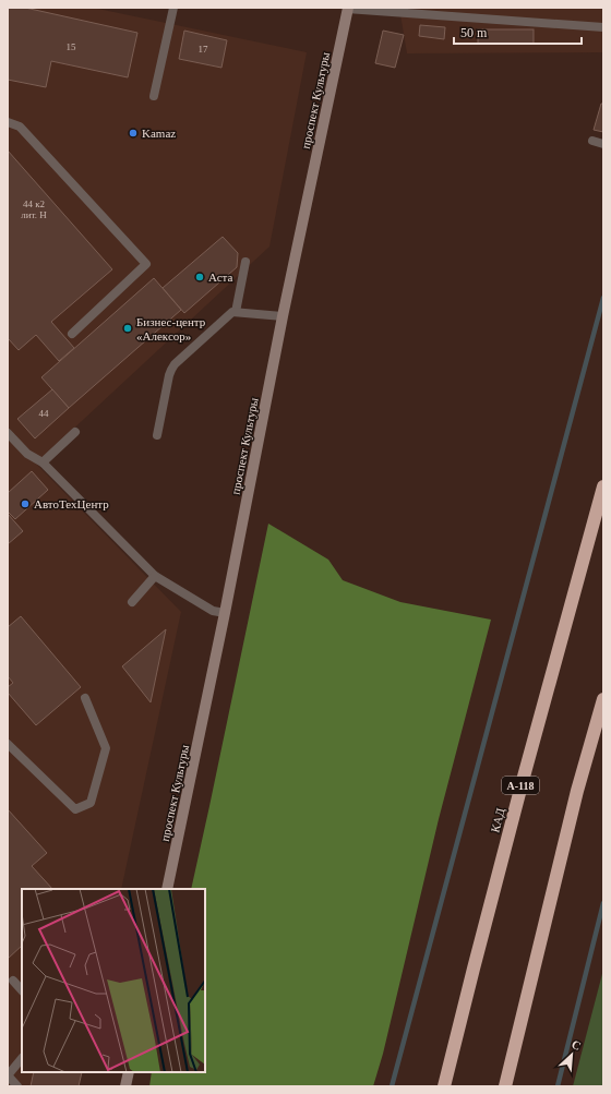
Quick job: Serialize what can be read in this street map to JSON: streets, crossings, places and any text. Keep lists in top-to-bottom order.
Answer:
{
  "streets": {
    "highway": ["А-118", "КАД"],
    "street": ["проспект Культуры"]
  },
  "places": [
    "Kamaz",
    "Аста",
    "Бизнес-центр «Алексор»",
    "АвтоТехЦентр"
  ],
  "house_numbers": [
    "15",
    "17",
    "44 к2 лит. Н",
    "44"
  ],
  "scale_bar": "50 m",
  "north": "top right"
}
